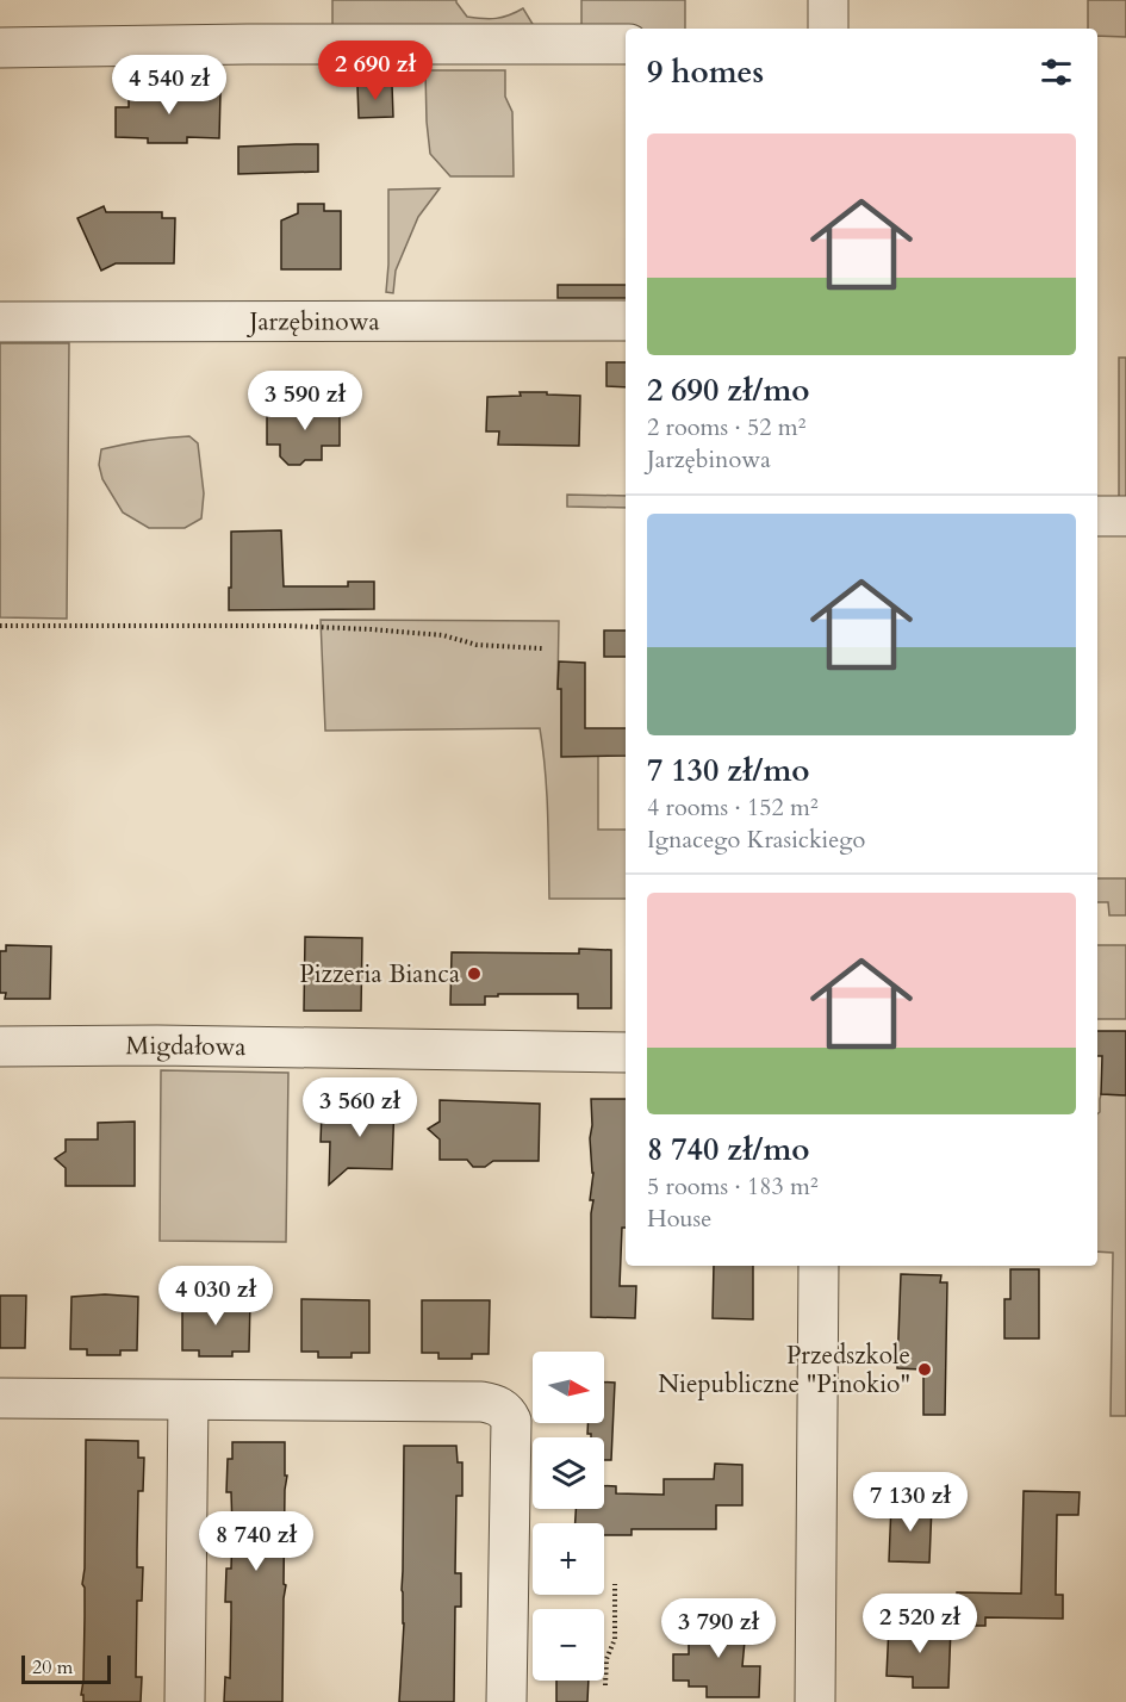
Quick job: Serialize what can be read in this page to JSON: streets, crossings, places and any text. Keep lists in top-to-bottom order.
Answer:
{
  "streets": {
    "street": ["Jarzębinowa", "Migdałowa"]
  },
  "places": ["Pizzeria Bianca", "Przedszkole Niepubliczne \"Pinokio\""],
  "scale_bar": "20 m",
  "north": "right",
  "page": {
    "heading": "9 homes",
    "price": [
      "2 690 zł",
      "4 540 zł",
      "3 590 zł",
      "3 560 zł",
      "4 030 zł",
      "7 130 zł",
      "8 740 zł",
      "2 520 zł",
      "3 790 zł"
    ],
    "list": [
      {
        "name": "2 690 zł/mo",
        "note": "2 rooms · 52 m² · Jarzębinowa"
      },
      {
        "name": "7 130 zł/mo",
        "note": "4 rooms · 152 m² · Ignacego Krasickiego"
      },
      {
        "name": "8 740 zł/mo",
        "note": "5 rooms · 183 m² · House"
      }
    ],
    "map_buttons": ["+", "−"],
    "scale": "20 m"
  }
}
